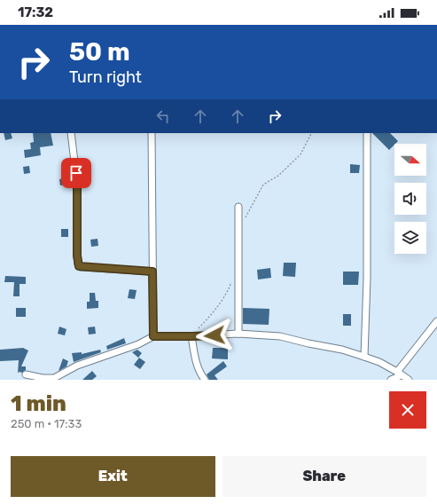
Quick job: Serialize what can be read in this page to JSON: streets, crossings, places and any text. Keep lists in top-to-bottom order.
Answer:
{
  "north": "right",
  "page": {
    "status": "17:32",
    "turn": ["50 m", "Turn right"],
    "heading": ["1 min", "250 m · 17:33"],
    "buttons": ["Exit", "Share"]
  }
}
